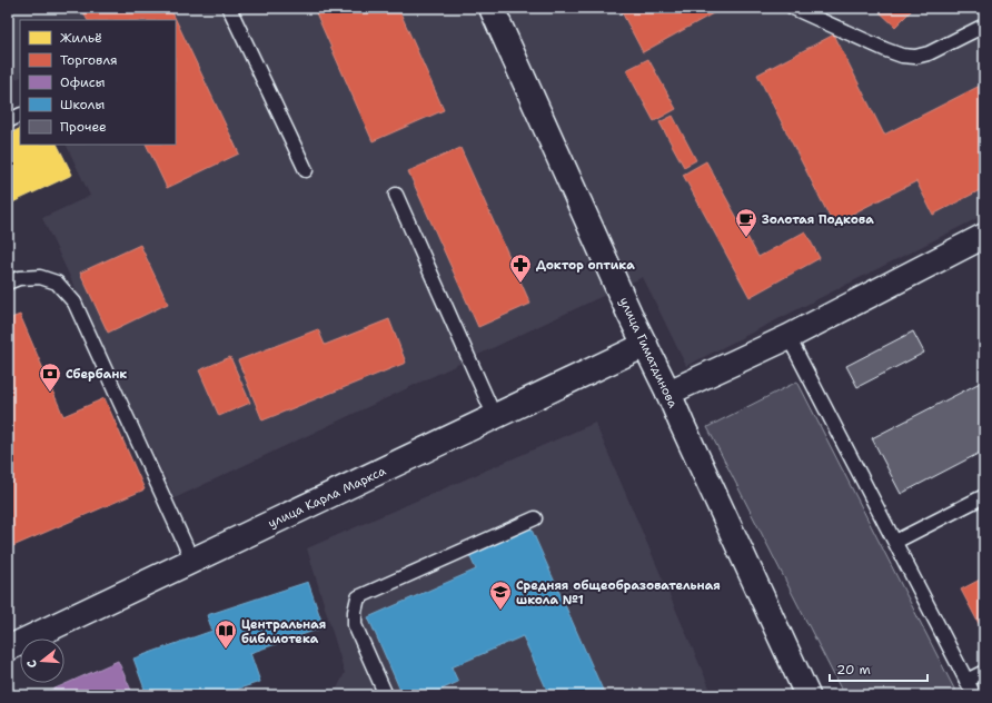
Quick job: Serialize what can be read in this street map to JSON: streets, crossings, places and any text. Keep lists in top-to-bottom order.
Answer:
{
  "streets": {
    "street": ["улица Гиматдинова", "улица Карла Маркса"]
  },
  "crossings": [
    ["улица Гиматдинова", "улица Карла Маркса"]
  ],
  "places": {
    "cafe": ["Золотая Подкова"],
    "pharmacy": ["Доктор оптика"],
    "bank": ["Сбербанк"],
    "school or university": ["Средняя общеобразовательная школа №1"],
    "library": ["Центральная библиотека"]
  },
  "legend": [
    "Жильё",
    "Торговля",
    "Офисы",
    "Школы",
    "Прочее"
  ],
  "scale_bar": "20 m",
  "north": "left"
}
